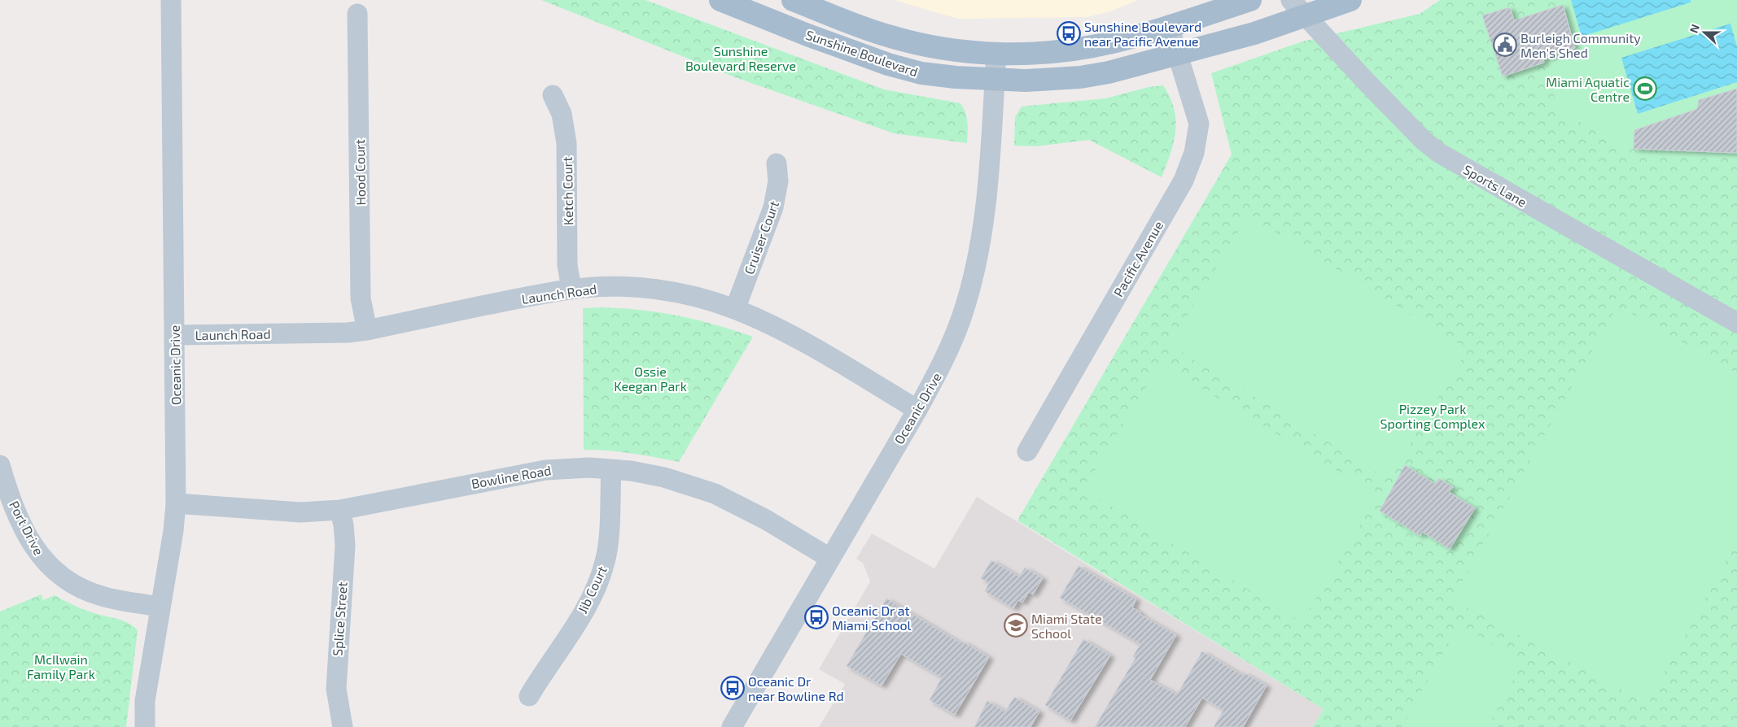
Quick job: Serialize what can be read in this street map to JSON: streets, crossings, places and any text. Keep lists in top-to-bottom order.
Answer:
{
  "streets": {
    "main road": ["Sunshine Boulevard"],
    "street": [
      "Hood Court",
      "Sports Lane",
      "Ketch Court",
      "Cruiser Court",
      "Pacific Avenue",
      "Launch Road",
      "Oceanic Drive",
      "Bowline Road",
      "Port Drive",
      "Jib Court",
      "Splice Street"
    ]
  },
  "crossings": [
    ["Sunshine Boulevard", "Pacific Avenue"],
    ["Sunshine Boulevard", "Oceanic Drive"],
    ["Hood Court", "Launch Road"],
    ["Ketch Court", "Launch Road"],
    ["Cruiser Court", "Launch Road"],
    ["Launch Road", "Oceanic Drive"],
    ["Oceanic Drive", "Bowline Road"],
    ["Oceanic Drive", "Port Drive"],
    ["Bowline Road", "Jib Court"],
    ["Bowline Road", "Splice Street"]
  ],
  "parks": [
    "Sunshine Boulevard Reserve",
    "Ossie Keegan Park",
    "Pizzey Park Sporting Complex",
    "McIlwain Family Park"
  ],
  "places": {
    "bus stop": ["Sunshine Boulevard near Pacific Avenue", "Oceanic Dr at Miami School", "Oceanic Dr near Bowline Rd"],
    "public building": ["Burleigh Community Men's Shed"],
    "sports": ["Miami Aquatic Centre"],
    "school or university": ["Miami State School"]
  },
  "north": "left"
}
